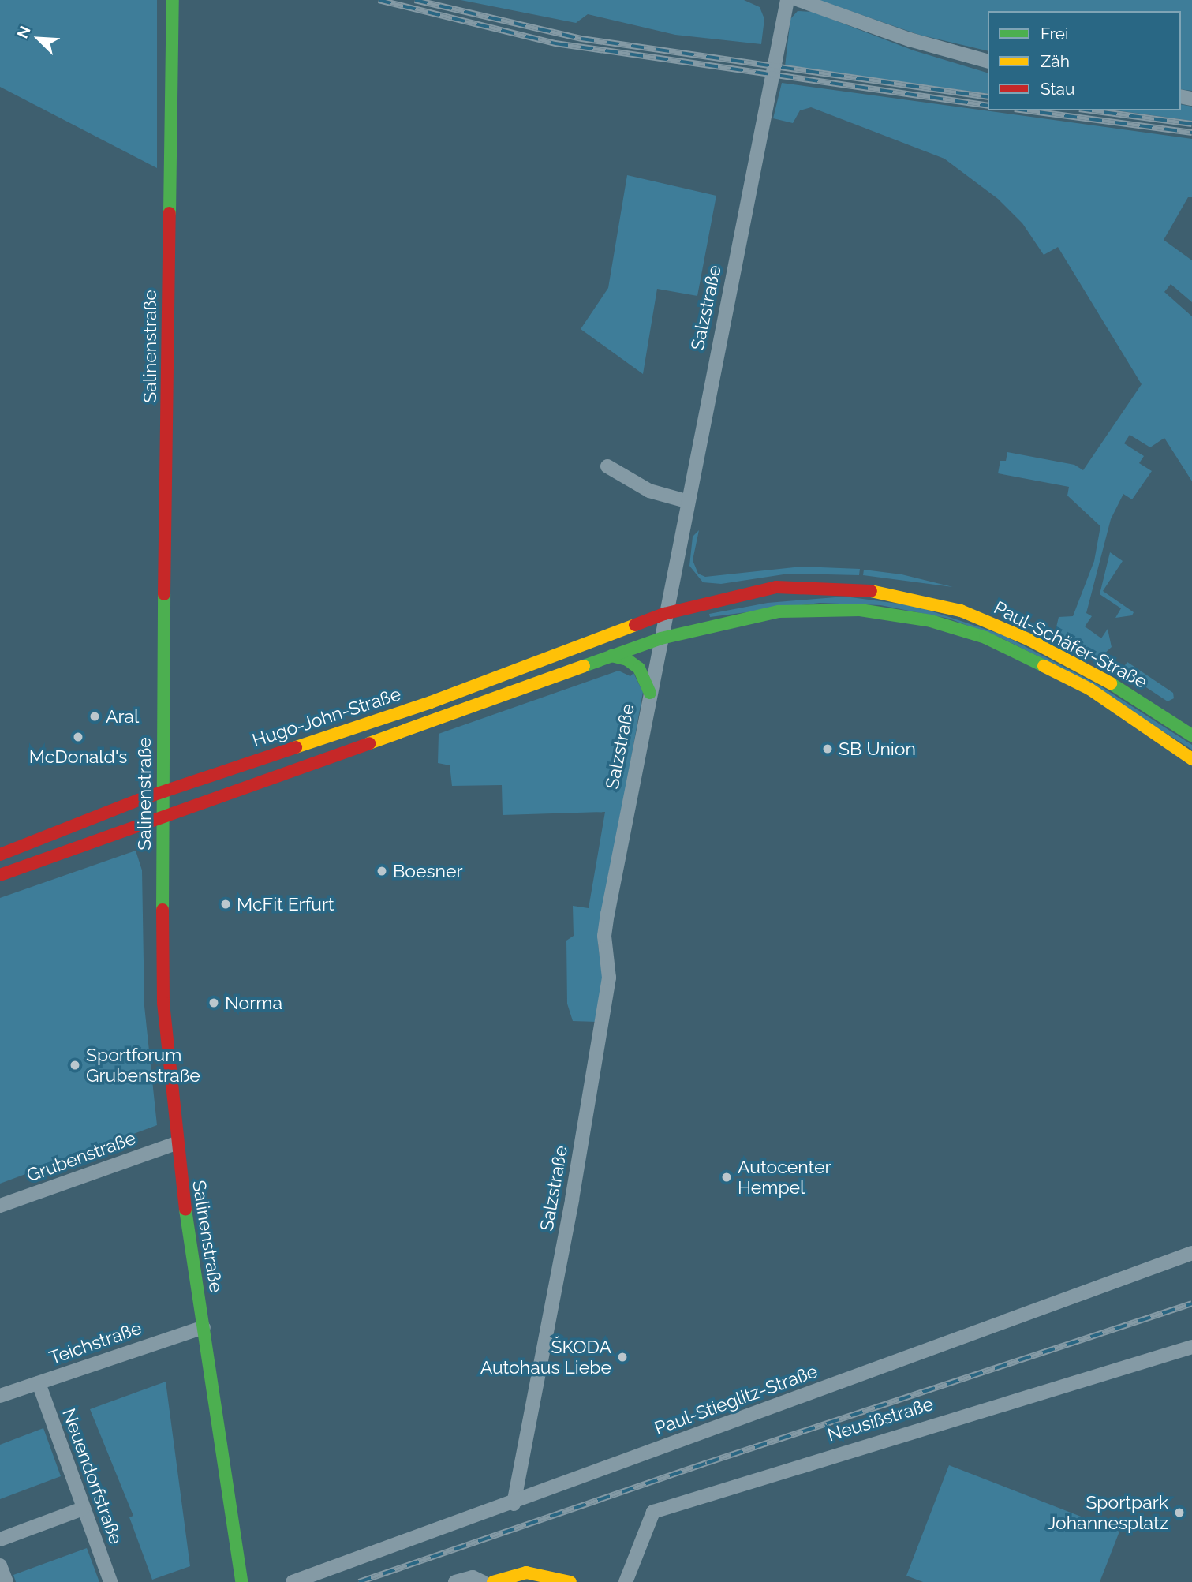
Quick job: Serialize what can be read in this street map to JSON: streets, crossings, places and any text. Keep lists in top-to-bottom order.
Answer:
{
  "streets": {
    "main road": ["Salinenstraße", "Paul-Schäfer-Straße", "Hugo-John-Straße"],
    "street": [
      "Salzstraße",
      "Grubenstraße",
      "Teichstraße",
      "Paul-Stieglitz-Straße",
      "Neusißstraße",
      "Neuendorfstraße"
    ]
  },
  "crossings": [
    ["Salzstraße", "Paul-Schäfer-Straße"],
    ["Salzstraße", "Hugo-John-Straße"],
    ["Salzstraße", "Paul-Stieglitz-Straße"],
    ["Salinenstraße", "Hugo-John-Straße"],
    ["Salinenstraße", "Grubenstraße"],
    ["Salinenstraße", "Teichstraße"],
    ["Paul-Schäfer-Straße", "Hugo-John-Straße"],
    ["Teichstraße", "Neuendorfstraße"]
  ],
  "places": [
    "Aral",
    "McDonald's",
    "SB Union",
    "Boesner",
    "McFit Erfurt",
    "Norma",
    "Sportforum Grubenstraße",
    "Autocenter Hempel",
    "ŠKODA Autohaus Liebe",
    "Sportpark Johannesplatz"
  ],
  "legend": ["Frei", "Zäh", "Stau"],
  "north": "top left"
}
